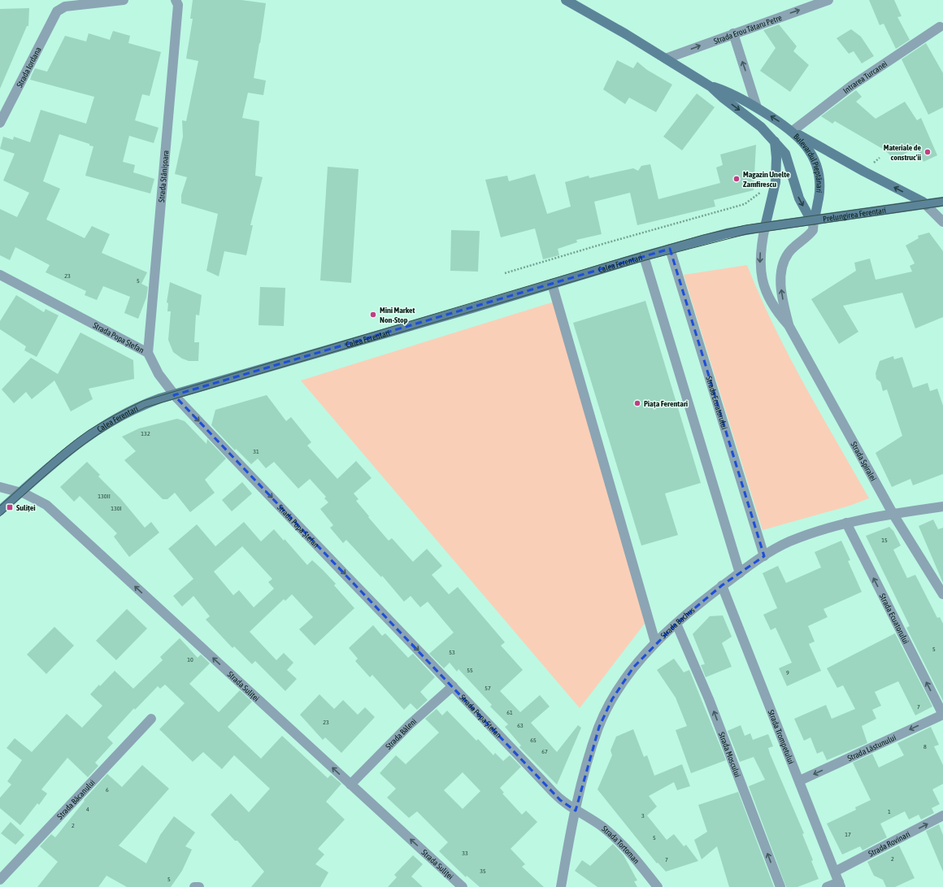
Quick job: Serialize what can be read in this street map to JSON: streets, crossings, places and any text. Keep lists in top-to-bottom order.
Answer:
{
  "streets": {
    "main road": ["Bulevardul Pieptănari", "Prelungirea Ferentari", "Calea Ferentari"],
    "street": [
      "Strada Erou Tătaru Petre",
      "Strada Iordana",
      "Intrarea Turcanei",
      "Strada Stânișoara",
      "Strada Popa Ștefan",
      "Strada Ecuatorului",
      "Strada Spiralei",
      "Strada Bachus",
      "Strada Suliței",
      "Strada Băleni",
      "Strada Trompetului",
      "Strada Lăstunului",
      "Strada Moscului",
      "Strada Băcanului",
      "Strada Rovinari",
      "Strada Tortoman"
    ]
  },
  "crossings": [
    ["Strada Erou Tătaru Petre", "Bulevardul Pieptănari"],
    ["Intrarea Turcanei", "Bulevardul Pieptănari"],
    ["Bulevardul Pieptănari", "Prelungirea Ferentari"],
    ["Bulevardul Pieptănari", "Strada Spiralei"],
    ["Strada Stânișoara", "Strada Popa Ștefan"],
    ["Prelungirea Ferentari", "Calea Ferentari"],
    ["Prelungirea Ferentari", "Strada Spiralei"],
    ["Calea Ferentari", "Strada Popa Ștefan"],
    ["Calea Ferentari", "Strada Ecuatorului"],
    ["Calea Ferentari", "Strada Spiralei"],
    ["Calea Ferentari", "Strada Suliței"],
    ["Strada Popa Ștefan", "Strada Bachus"],
    ["Strada Popa Ștefan", "Strada Băleni"],
    ["Strada Popa Ștefan", "Strada Tortoman"],
    ["Strada Ecuatorului", "Strada Bachus"],
    ["Strada Ecuatorului", "Strada Lăstunului"],
    ["Strada Spiralei", "Strada Bachus"],
    ["Strada Bachus", "Strada Trompetului"],
    ["Strada Bachus", "Strada Moscului"],
    ["Strada Bachus", "Strada Tortoman"],
    ["Strada Suliței", "Strada Băleni"],
    ["Strada Trompetului", "Strada Lăstunului"],
    ["Strada Trompetului", "Strada Rovinari"]
  ],
  "one_way": [
    "Strada Erou Tătaru Petre",
    "Strada Popa Ștefan",
    "Strada Ecuatorului",
    "Strada Suliței",
    "Strada Lăstunului",
    "Strada Moscului",
    "Strada Rovinari"
  ],
  "places": {
    "other": [
      "Materiale de construc'ii",
      "Magazin Unelte Zamfirescu",
      "Mini Market Non-Stop",
      "Piața Ferentari"
    ],
    "transit": ["Suliței"]
  },
  "house_numbers": [
    "23",
    "5",
    "132",
    "31",
    "130II",
    "130I",
    "15",
    "5",
    "53",
    "10",
    "55",
    "9",
    "57",
    "7",
    "61",
    "23",
    "63",
    "65",
    "8",
    "67",
    "6",
    "4",
    "1",
    "3",
    "2",
    "17",
    "5",
    "33",
    "2",
    "7",
    "35",
    "5"
  ]
}
